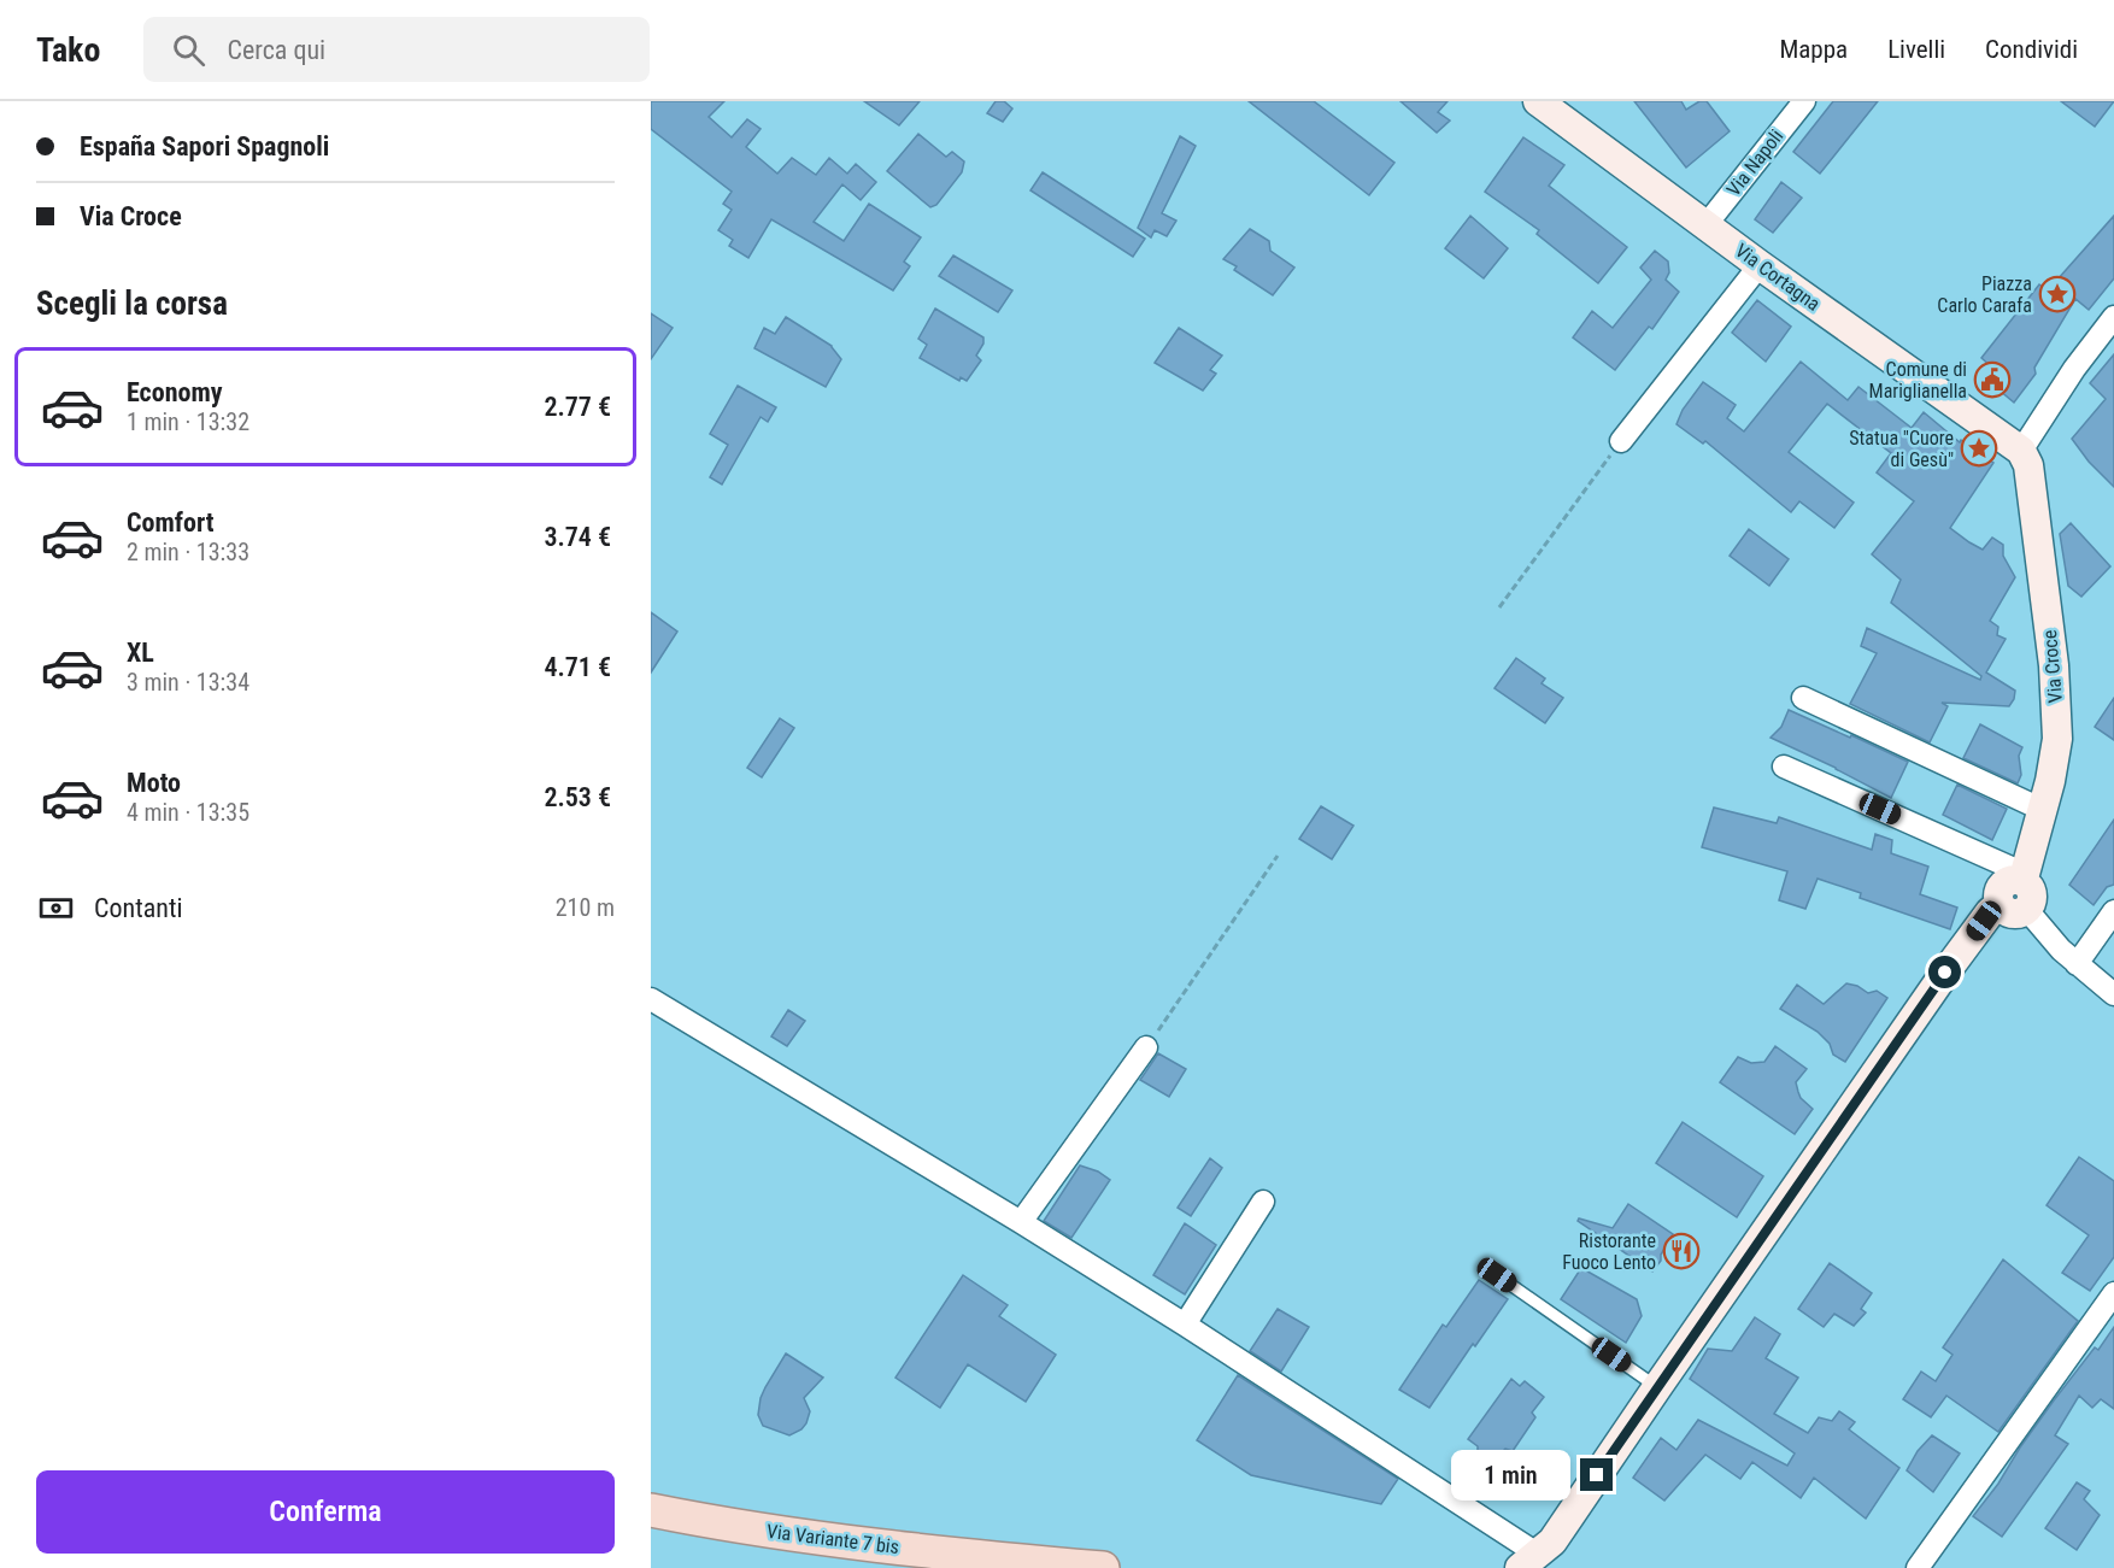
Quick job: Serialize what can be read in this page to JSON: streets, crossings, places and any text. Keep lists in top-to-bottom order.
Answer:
{
  "streets": {
    "main road": ["Via Variante 7 bis"],
    "street": ["Via Napoli", "Via Cortagna", "Via Croce"]
  },
  "crossings": [
    ["Via Napoli", "Via Cortagna"],
    ["Via Cortagna", "Via Croce"]
  ],
  "places": {
    "place": ["Piazza Carlo Carafa", "Statua \"Cuore di Gesù\""],
    "public building": ["Comune di Mariglianella"],
    "restaurant": ["Ristorante Fuoco Lento"]
  },
  "page": {
    "header": "Tako",
    "search": "Cerca qui",
    "nav": ["Mappa", "Livelli", "Condividi"],
    "banner": ["España Sapori Spagnoli", "Via Croce"],
    "heading": "Scegli la corsa",
    "list": [
      {
        "name": "Economy",
        "note": "1 min · 13:32",
        "value": "2.77 €"
      },
      {
        "name": "Comfort",
        "note": "2 min · 13:33",
        "value": "3.74 €"
      },
      {
        "name": "XL",
        "note": "3 min · 13:34",
        "value": "4.71 €"
      },
      {
        "name": "Moto",
        "note": "4 min · 13:35",
        "value": "2.53 €"
      }
    ],
    "pay": ["Contanti", "210 m"],
    "bubble": "1 min",
    "buttons": "Conferma"
  }
}
